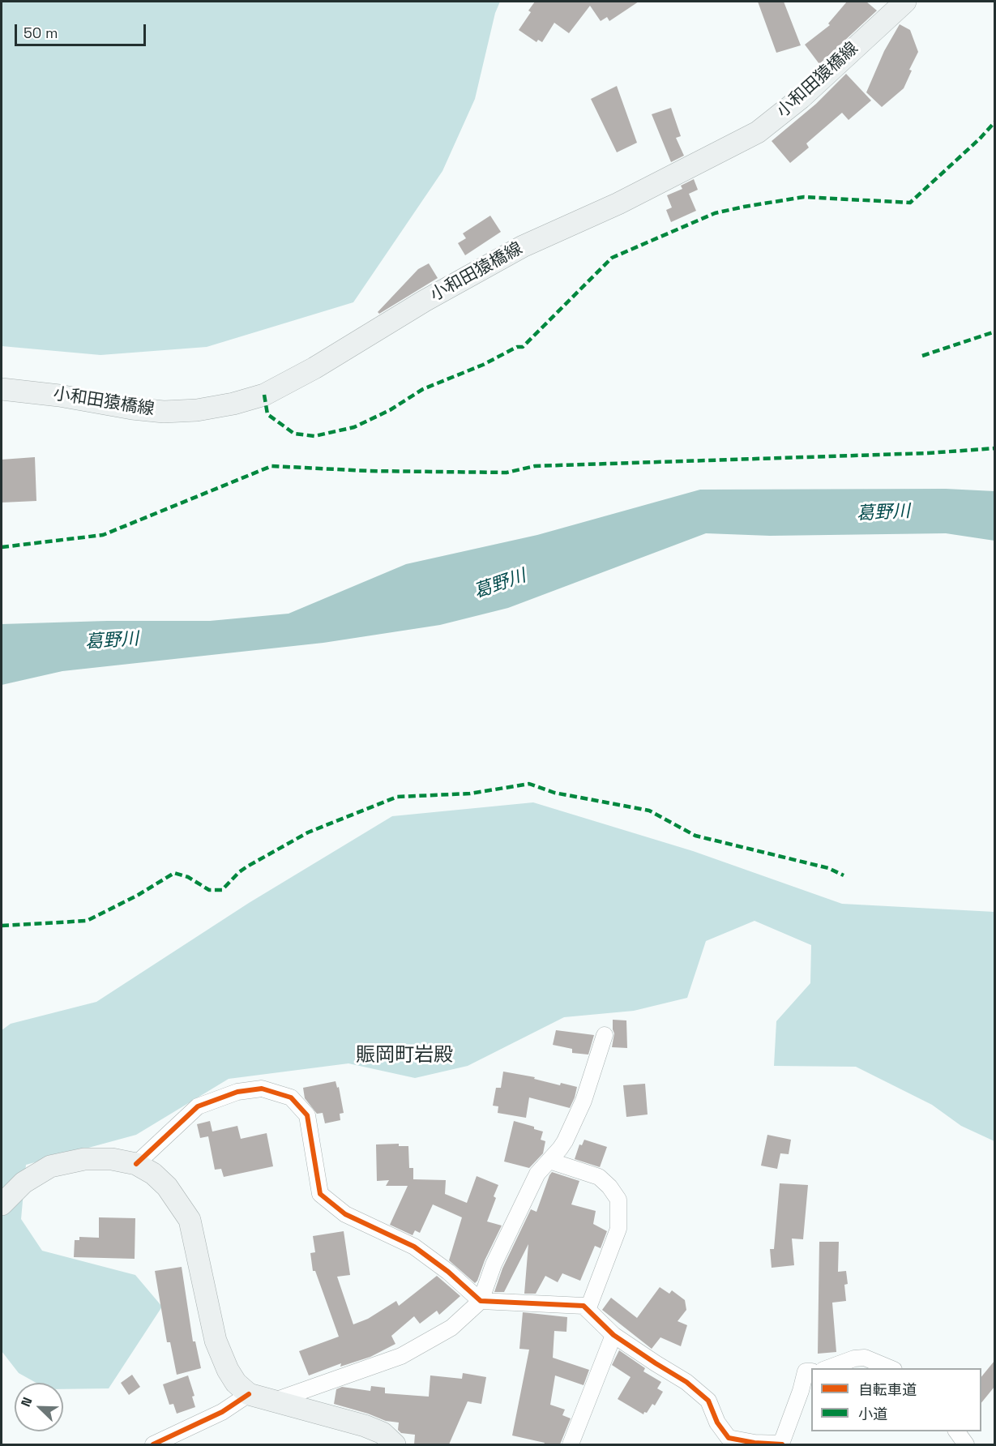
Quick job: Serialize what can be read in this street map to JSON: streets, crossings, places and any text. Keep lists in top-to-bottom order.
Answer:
{
  "streets": {
    "main road": ["小和田猿橋線"]
  },
  "districts": ["賑岡町岩殿"],
  "water": ["葛野川"],
  "legend": ["自転車道", "小道"],
  "scale_bar": "50 m",
  "north": "top left"
}
